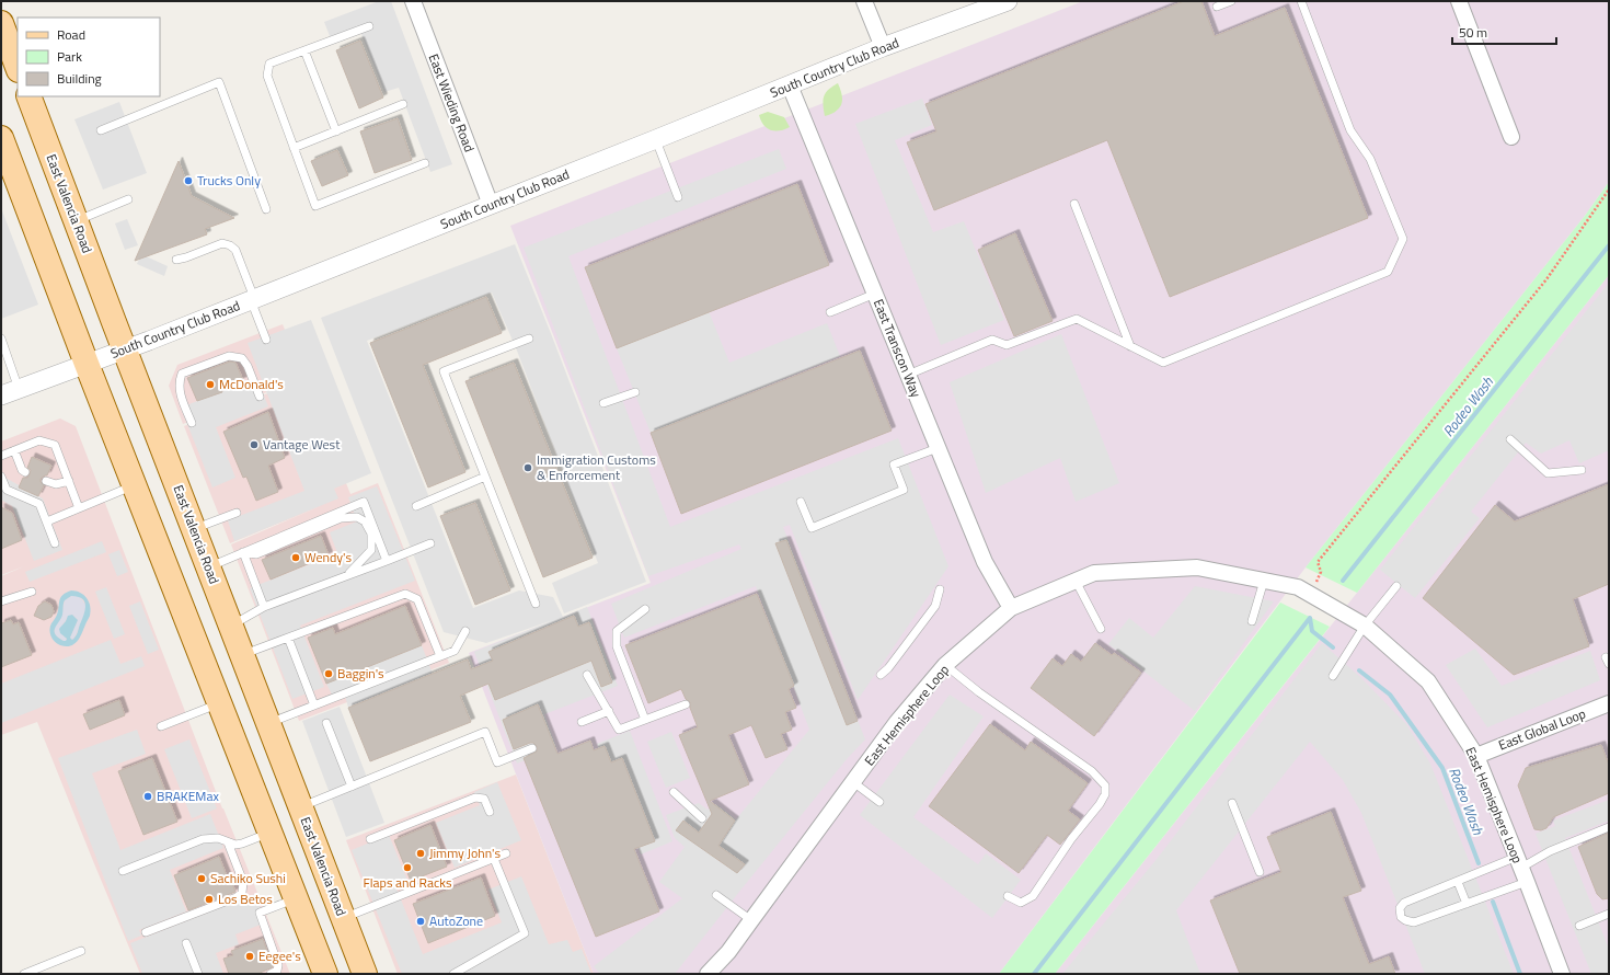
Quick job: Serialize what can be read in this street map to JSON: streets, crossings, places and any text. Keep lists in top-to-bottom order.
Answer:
{
  "streets": {
    "main road": ["East Valencia Road"],
    "street": [
      "South Country Club Road",
      "East Wieding Road",
      "East Transcon Way",
      "East Hemisphere Loop",
      "East Global Loop"
    ]
  },
  "crossings": [
    ["South Country Club Road", "East Wieding Road"],
    ["South Country Club Road", "East Valencia Road"],
    ["South Country Club Road", "East Transcon Way"],
    ["East Transcon Way", "East Hemisphere Loop"],
    ["East Hemisphere Loop", "East Global Loop"]
  ],
  "water": ["Rodeo Wash"],
  "places": [
    "Trucks Only",
    "McDonald's",
    "Vantage West",
    "Immigration Customs & Enforcement",
    "Wendy's",
    "Baggin's",
    "BRAKEMax",
    "Jimmy John's",
    "Flaps and Racks",
    "Sachiko Sushi",
    "Los Betos",
    "AutoZone",
    "Eegee's"
  ],
  "legend": ["Road", "Park", "Building"],
  "scale_bar": "50 m"
}
